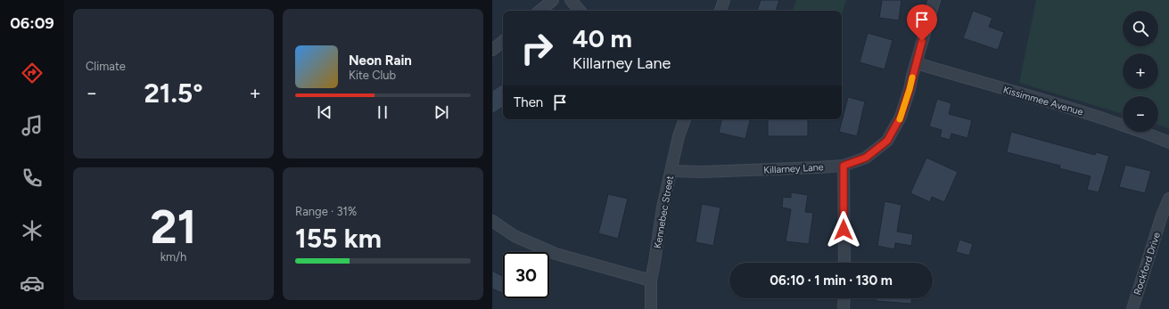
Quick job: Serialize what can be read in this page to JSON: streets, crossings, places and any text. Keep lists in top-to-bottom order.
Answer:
{
  "streets": {
    "street": [
      "Kissimmee Avenue",
      "Killarney Lane",
      "Kennebec Street",
      "Rockford Drive"
    ]
  },
  "crossings": [
    ["Kissimmee Avenue", "Killarney Lane"],
    ["Killarney Lane", "Kennebec Street"]
  ],
  "page": {
    "tabs": "06:09",
    "tile": [
      "Climate",
      ["21", "km/h"],
      ["Range · 31%", "155 km"]
    ],
    "map_buttons": ["+", "−"],
    "turn": ["40 m", "Killarney Lane"],
    "song": ["Neon Rain", "Kite Club"],
    "heat": ["−", "21.5°", "+"],
    "then": "Then",
    "limit": "30",
    "trip": "06:10 · 1 min · 130 m"
  }
}
